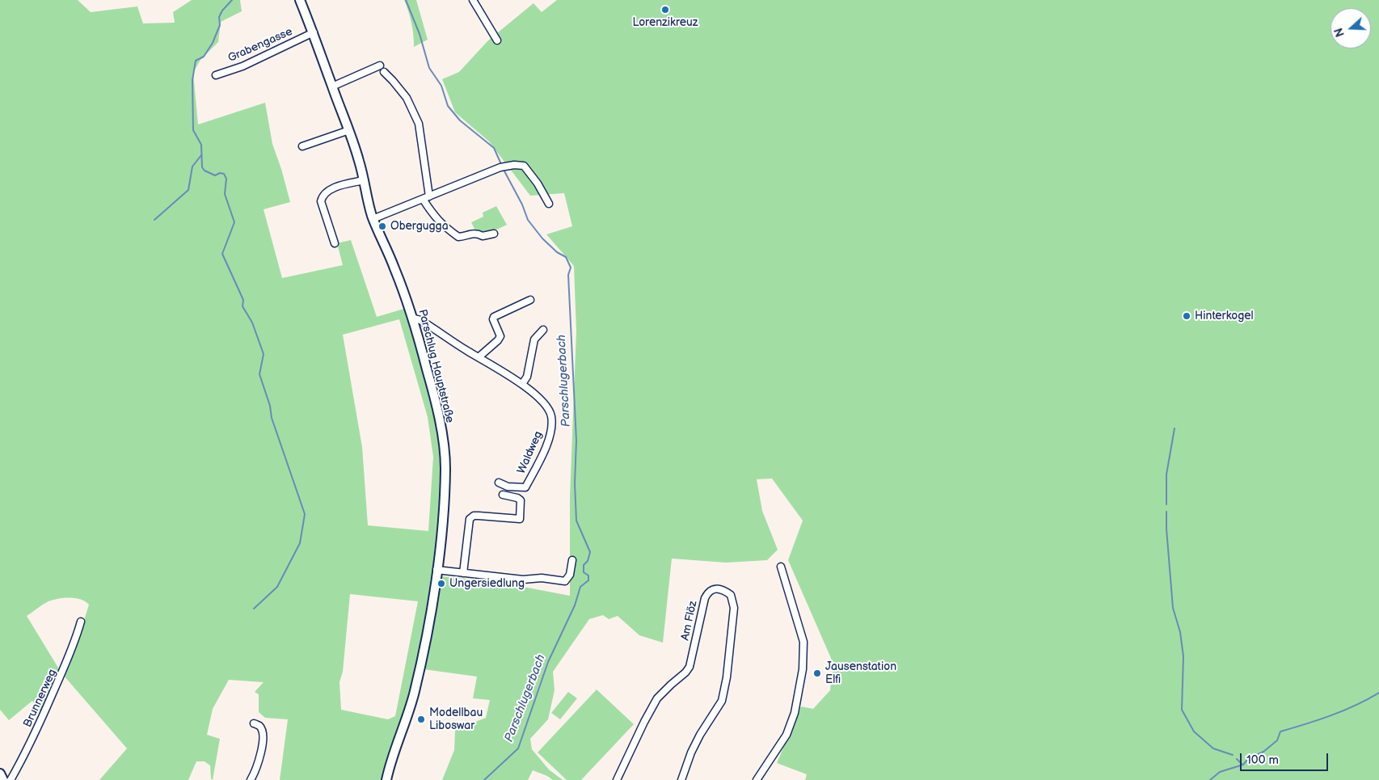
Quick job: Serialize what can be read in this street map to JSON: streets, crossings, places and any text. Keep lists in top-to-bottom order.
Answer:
{
  "streets": {
    "main road": ["Parschlug Hauptstraße"],
    "street": [
      "Grabengasse",
      "Waldweg",
      "Am Flöz",
      "Brunnerweg"
    ]
  },
  "crossings": [
    ["Grabengasse", "Parschlug Hauptstraße"],
    ["Parschlug Hauptstraße", "Waldweg"]
  ],
  "water": ["Parschlugerbach"],
  "places": [
    "Lorenzikreuz",
    "Obergugga",
    "Hinterkogel",
    "Ungersiedlung",
    "Jausenstation Elfi",
    "Modellbau Liboswar"
  ],
  "scale_bar": "100 m",
  "north": "left"
}
